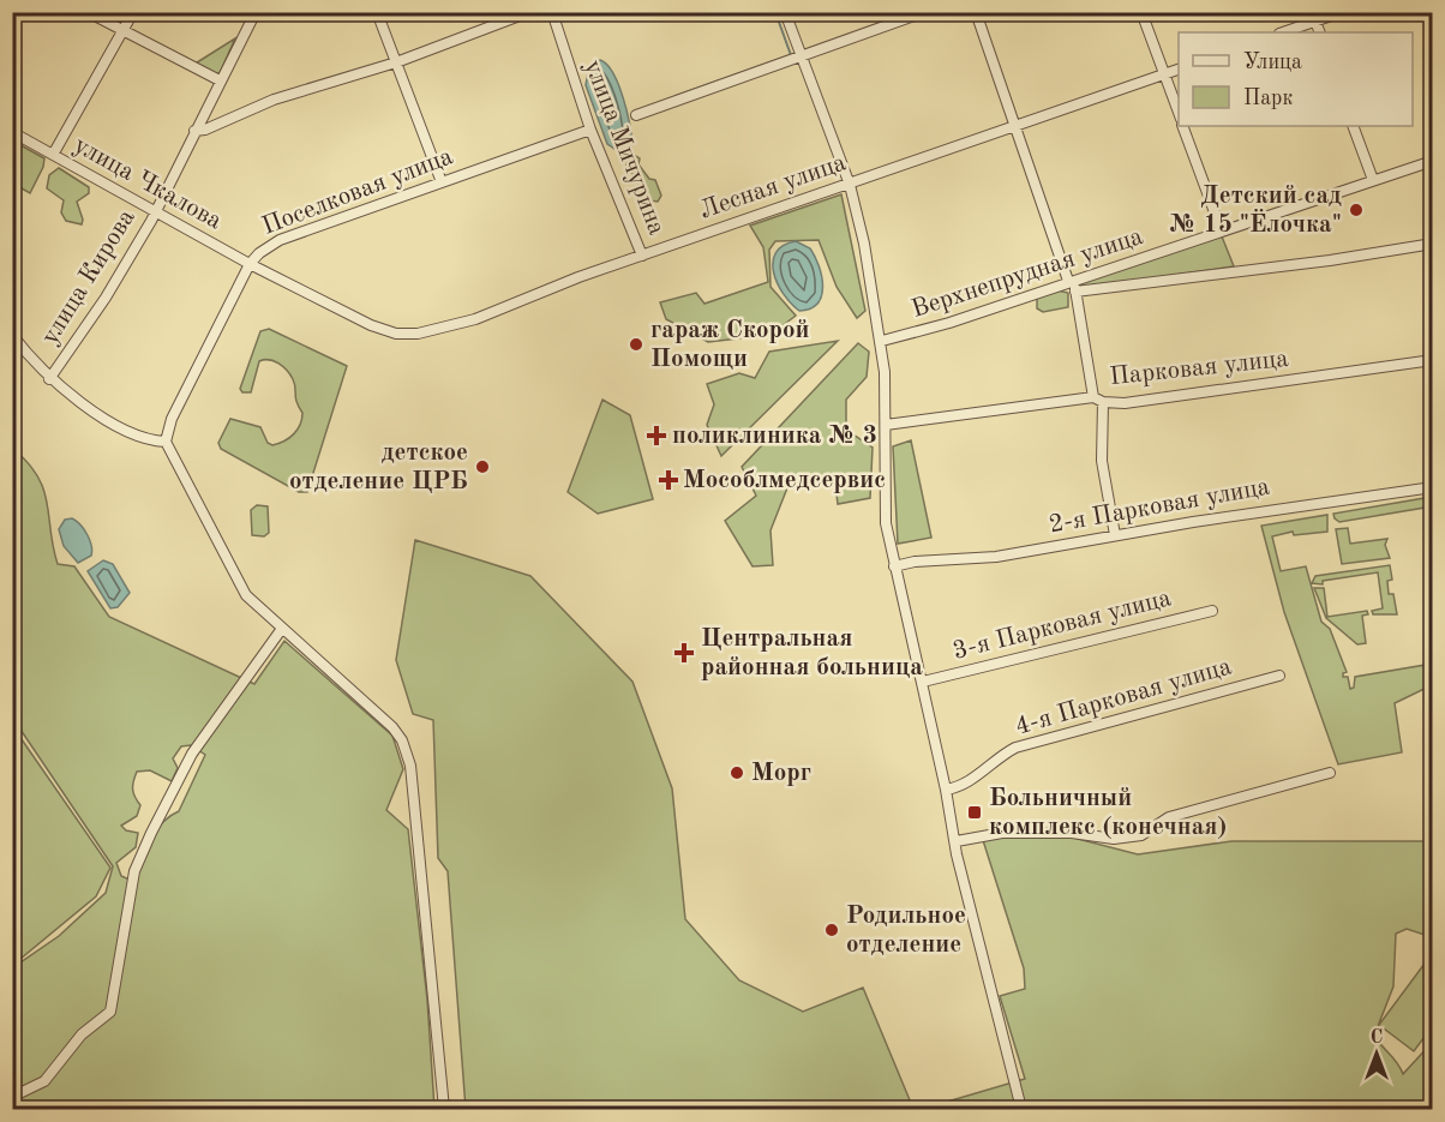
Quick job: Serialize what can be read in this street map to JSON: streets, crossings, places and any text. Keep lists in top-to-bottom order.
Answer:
{
  "streets": {
    "street": [
      "улица Мичурина",
      "улица Чкалова",
      "Лесная улица",
      "Поселковая улица",
      "Верхнепрудная улица",
      "улица Кирова",
      "Парковая улица",
      "2-я Парковая улица",
      "3-я Парковая улица",
      "4-я Парковая улица"
    ]
  },
  "crossings": [
    ["улица Мичурина", "Лесная улица"],
    ["улица Мичурина", "Поселковая улица"],
    ["улица Чкалова", "Лесная улица"],
    ["улица Чкалова", "Поселковая улица"],
    ["улица Чкалова", "улица Кирова"]
  ],
  "places": {
    "other": [
      "Детский сад № 15 \"Ёлочка\"",
      "гараж Скорой Помощи",
      "детское отделение ЦРБ",
      "Морг",
      "Родильное отделение"
    ],
    "health": ["поликлиника № 3", "Мособлмедсервис", "Центральная районная больница"],
    "transit": ["Больничный комплекс (конечная)"]
  },
  "legend": ["Улица", "Парк"],
  "north": "top"
}
